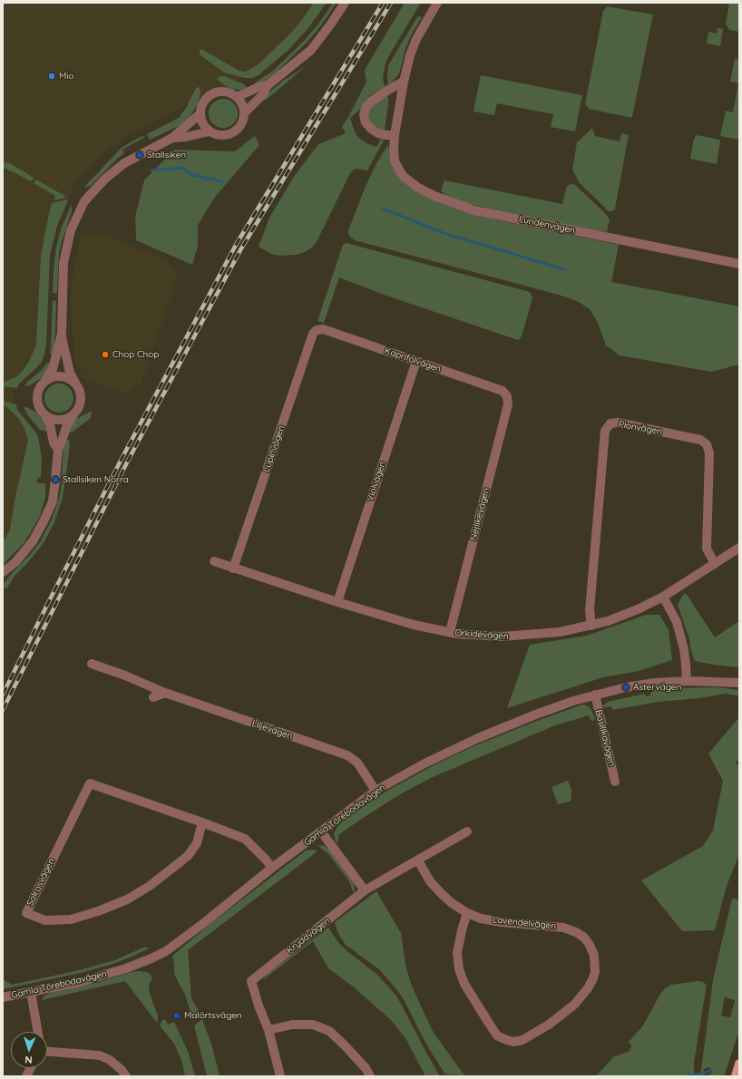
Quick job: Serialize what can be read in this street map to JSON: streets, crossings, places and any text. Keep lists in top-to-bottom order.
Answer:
{
  "streets": {
    "street": [
      "Lundenvägen",
      "Kaprifolvägen",
      "Pionvägen",
      "Lupinvägen",
      "Violvägen",
      "Nejlikevägen",
      "Orkidévägen",
      "Liljevägen",
      "Basilikavägen",
      "Gamla Törebodavägen",
      "Solrosvägen",
      "Lavendelvägen",
      "Kryddvägen"
    ]
  },
  "crossings": [
    ["Kaprifolvägen", "Lupinvägen"],
    ["Kaprifolvägen", "Violvägen"],
    ["Kaprifolvägen", "Nejlikevägen"],
    ["Pionvägen", "Orkidévägen"],
    ["Lupinvägen", "Orkidévägen"],
    ["Violvägen", "Orkidévägen"],
    ["Nejlikevägen", "Orkidévägen"],
    ["Liljevägen", "Gamla Törebodavägen"],
    ["Basilikavägen", "Gamla Törebodavägen"],
    ["Gamla Törebodavägen", "Solrosvägen"],
    ["Lavendelvägen", "Kryddvägen"]
  ],
  "places": [
    "Mio",
    "Stallsiken",
    "Chop Chop",
    "Stallsiken Norra",
    "Astervägen",
    "Malörtsvägen"
  ],
  "north": "bottom"
}
